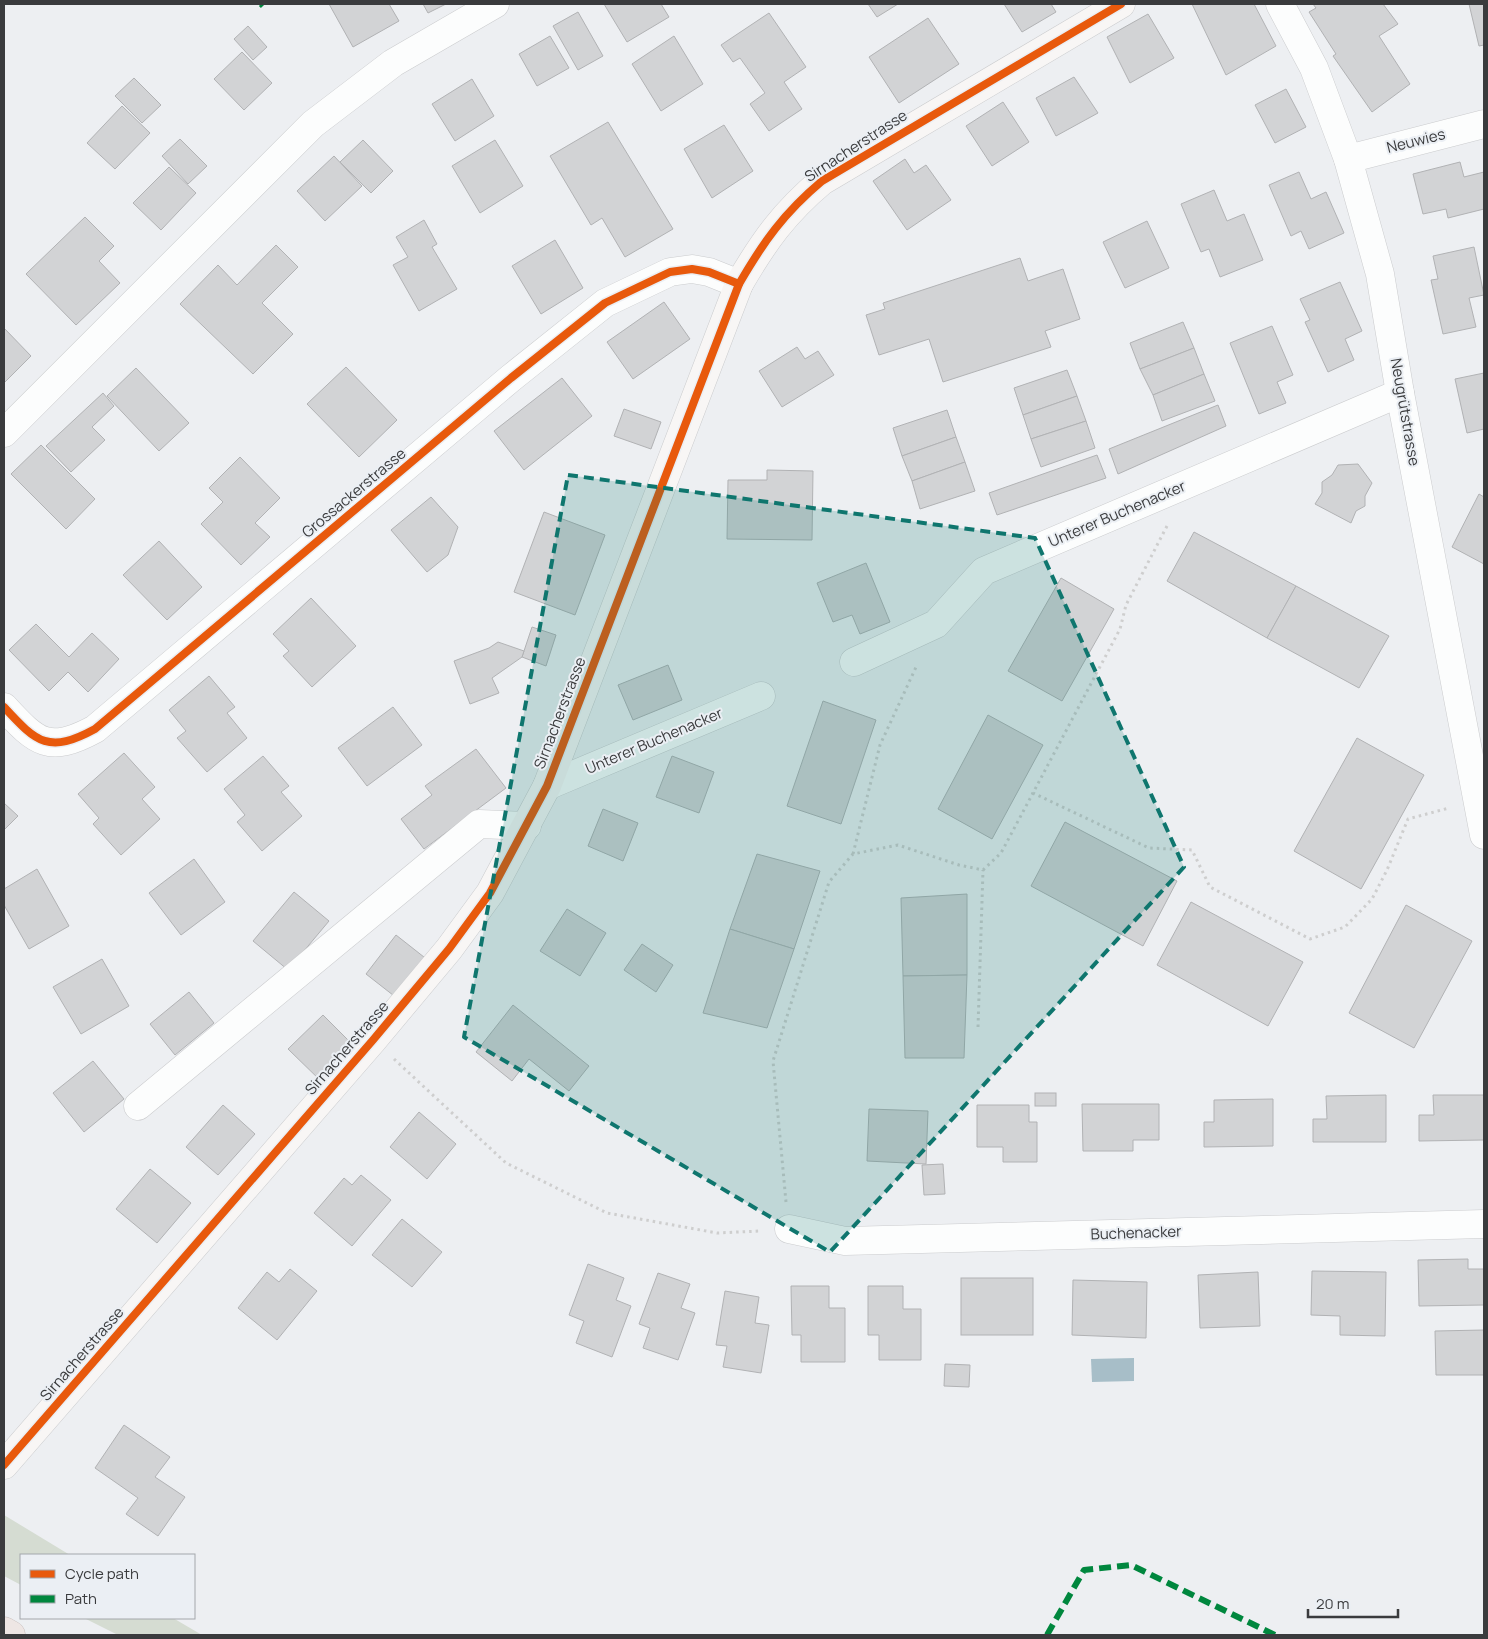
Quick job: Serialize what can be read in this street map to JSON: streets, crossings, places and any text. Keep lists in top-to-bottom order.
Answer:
{
  "streets": {
    "street": [
      "Neuwies",
      "Sirnacherstrasse",
      "Neugrütstrasse",
      "Grossackerstrasse",
      "Unterer Buchenacker",
      "Buchenacker"
    ]
  },
  "crossings": [
    ["Neuwies", "Neugrütstrasse"],
    ["Sirnacherstrasse", "Grossackerstrasse"],
    ["Sirnacherstrasse", "Unterer Buchenacker"],
    ["Neugrütstrasse", "Unterer Buchenacker"]
  ],
  "legend": ["Cycle path", "Path"],
  "scale_bar": "20 m"
}
